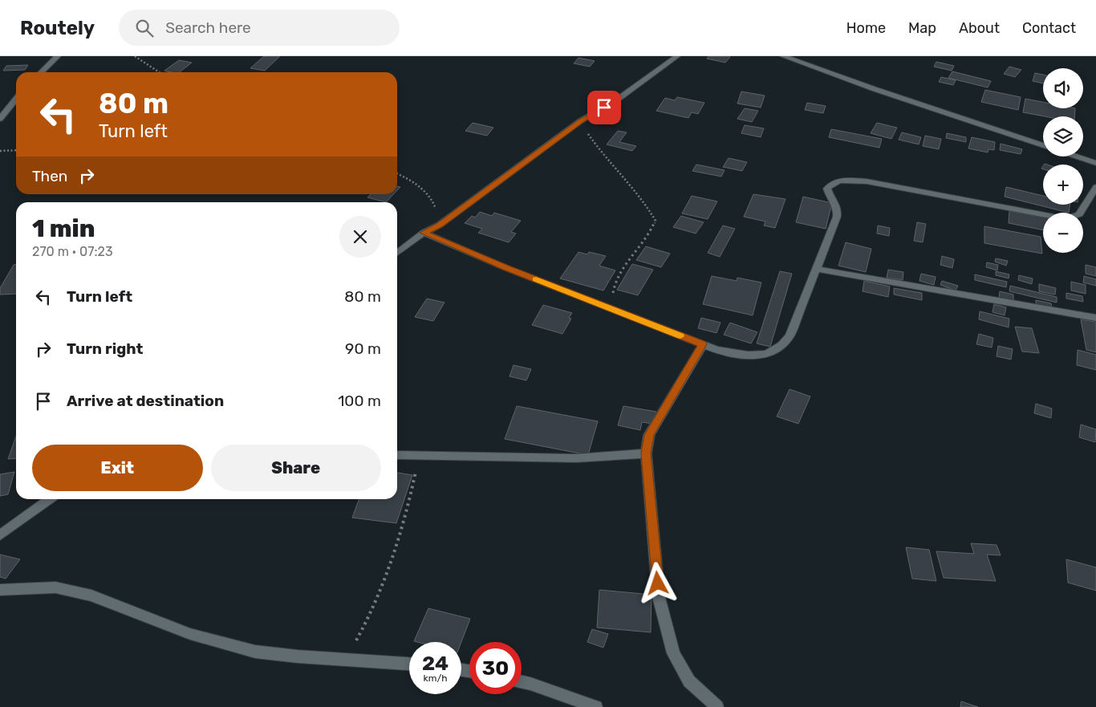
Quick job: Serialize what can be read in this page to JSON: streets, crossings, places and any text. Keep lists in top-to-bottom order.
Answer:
{
  "page": {
    "header": "Routely",
    "search": "Search here",
    "nav": [
      "Home",
      "Map",
      "About",
      "Contact"
    ],
    "map_buttons": ["+", "−"],
    "turn": ["80 m", "Turn left"],
    "then": "Then",
    "heading": ["1 min", "270 m · 07:23"],
    "list": [
      {
        "name": "Turn left",
        "value": "80 m"
      },
      {
        "name": "Turn right",
        "value": "90 m"
      },
      {
        "name": "Arrive at destination",
        "value": "100 m"
      }
    ],
    "buttons": ["Exit", "Share"],
    "speed": "24 km/h",
    "limit": "30"
  }
}
